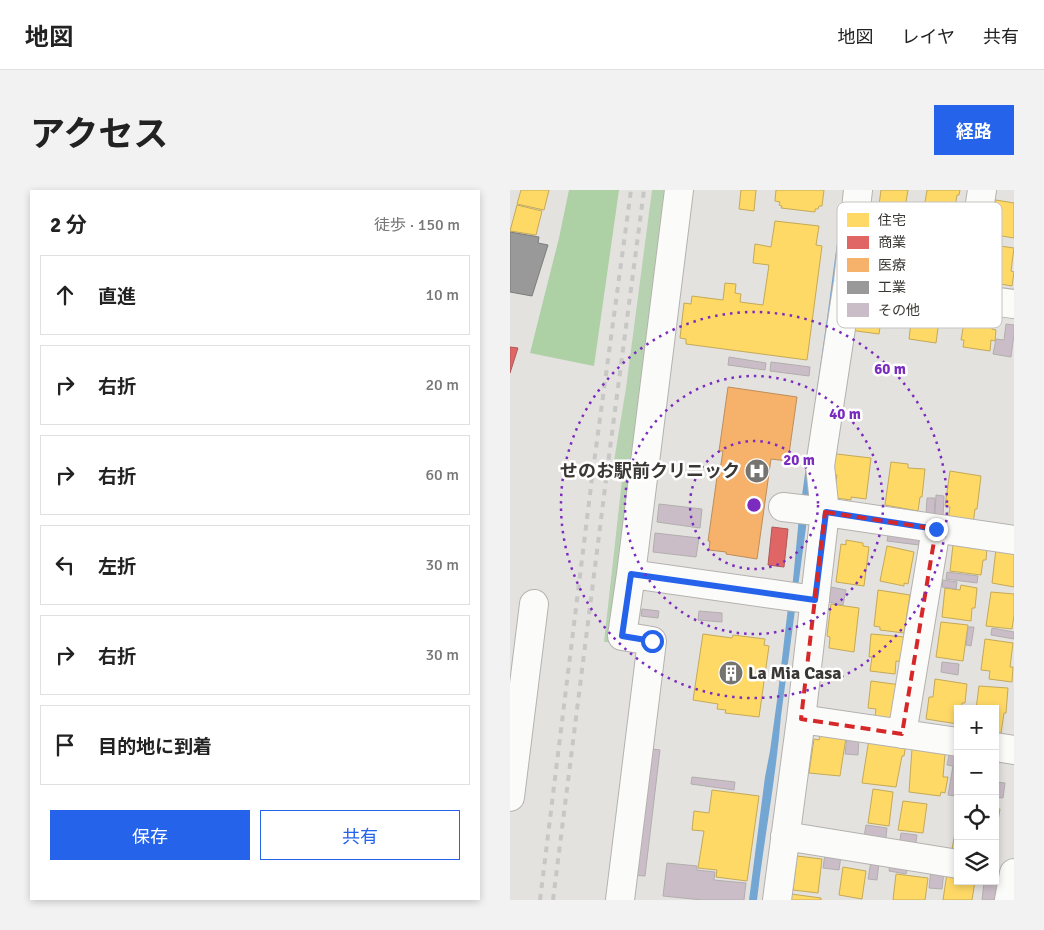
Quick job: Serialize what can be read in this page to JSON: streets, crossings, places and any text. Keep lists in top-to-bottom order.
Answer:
{
  "places": {
    "hospital": ["せのお駅前クリニック"],
    "building": ["La Mia Casa"]
  },
  "legend": [
    "住宅",
    "商業",
    "医療",
    "工業",
    "その他"
  ],
  "page": {
    "header": "地図",
    "nav": ["地図", "レイヤ", "共有"],
    "title": "アクセス",
    "buttons": [
      "経路",
      ["保存", "共有"]
    ],
    "heading": ["2 分", "徒歩 · 150 m"],
    "list": [
      ["直進", "10 m"],
      ["右折", "20 m"],
      ["右折", "60 m"],
      ["左折", "30 m"],
      ["右折", "30 m"],
      "目的地に到着"
    ],
    "map_buttons": ["+", "−"]
  },
  "rings": ["60 m", "40 m", "20 m"]
}
